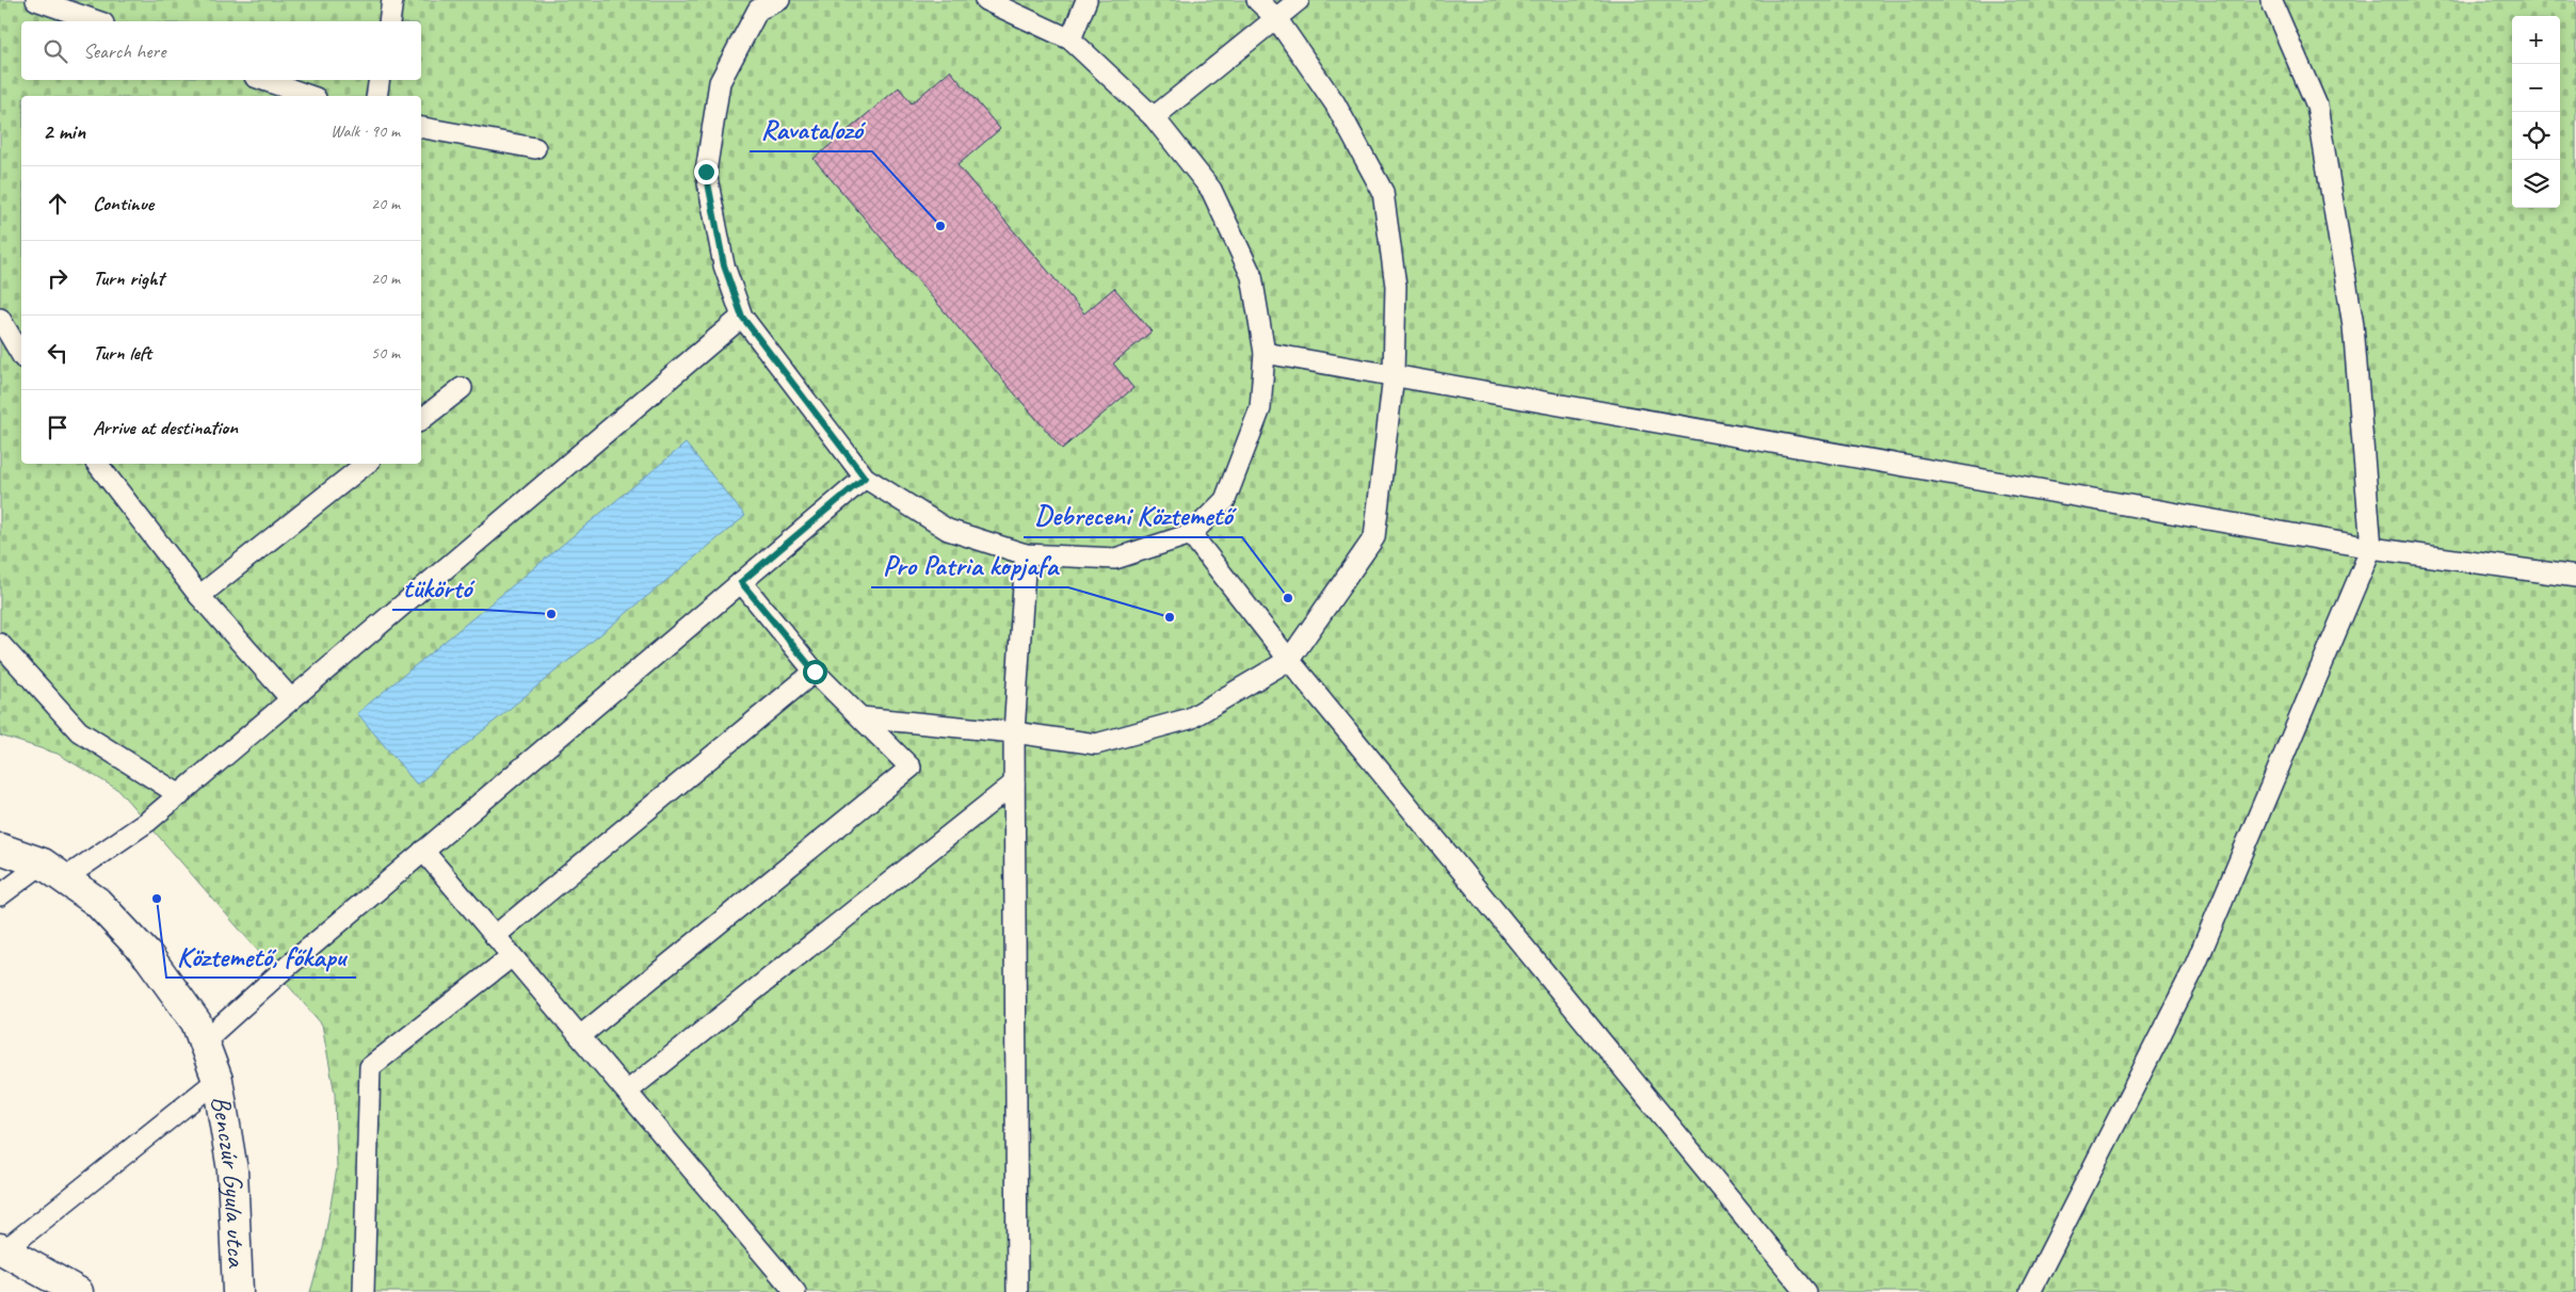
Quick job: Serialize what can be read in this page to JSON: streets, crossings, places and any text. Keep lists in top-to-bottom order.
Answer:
{
  "streets": {
    "street": ["Benczúr Gyula utca"]
  },
  "places": [
    "Ravatalozó",
    "Debreceni Köztemető",
    "tükörtó",
    "Pro Patria kopjafa",
    "Köztemető, főkapu"
  ],
  "page": {
    "map_buttons": ["+", "−"],
    "search": "Search here",
    "heading": ["2 min", "Walk · 90 m"],
    "list": [
      ["Continue", "20 m"],
      ["Turn right", "20 m"],
      ["Turn left", "50 m"],
      "Arrive at destination"
    ]
  }
}
